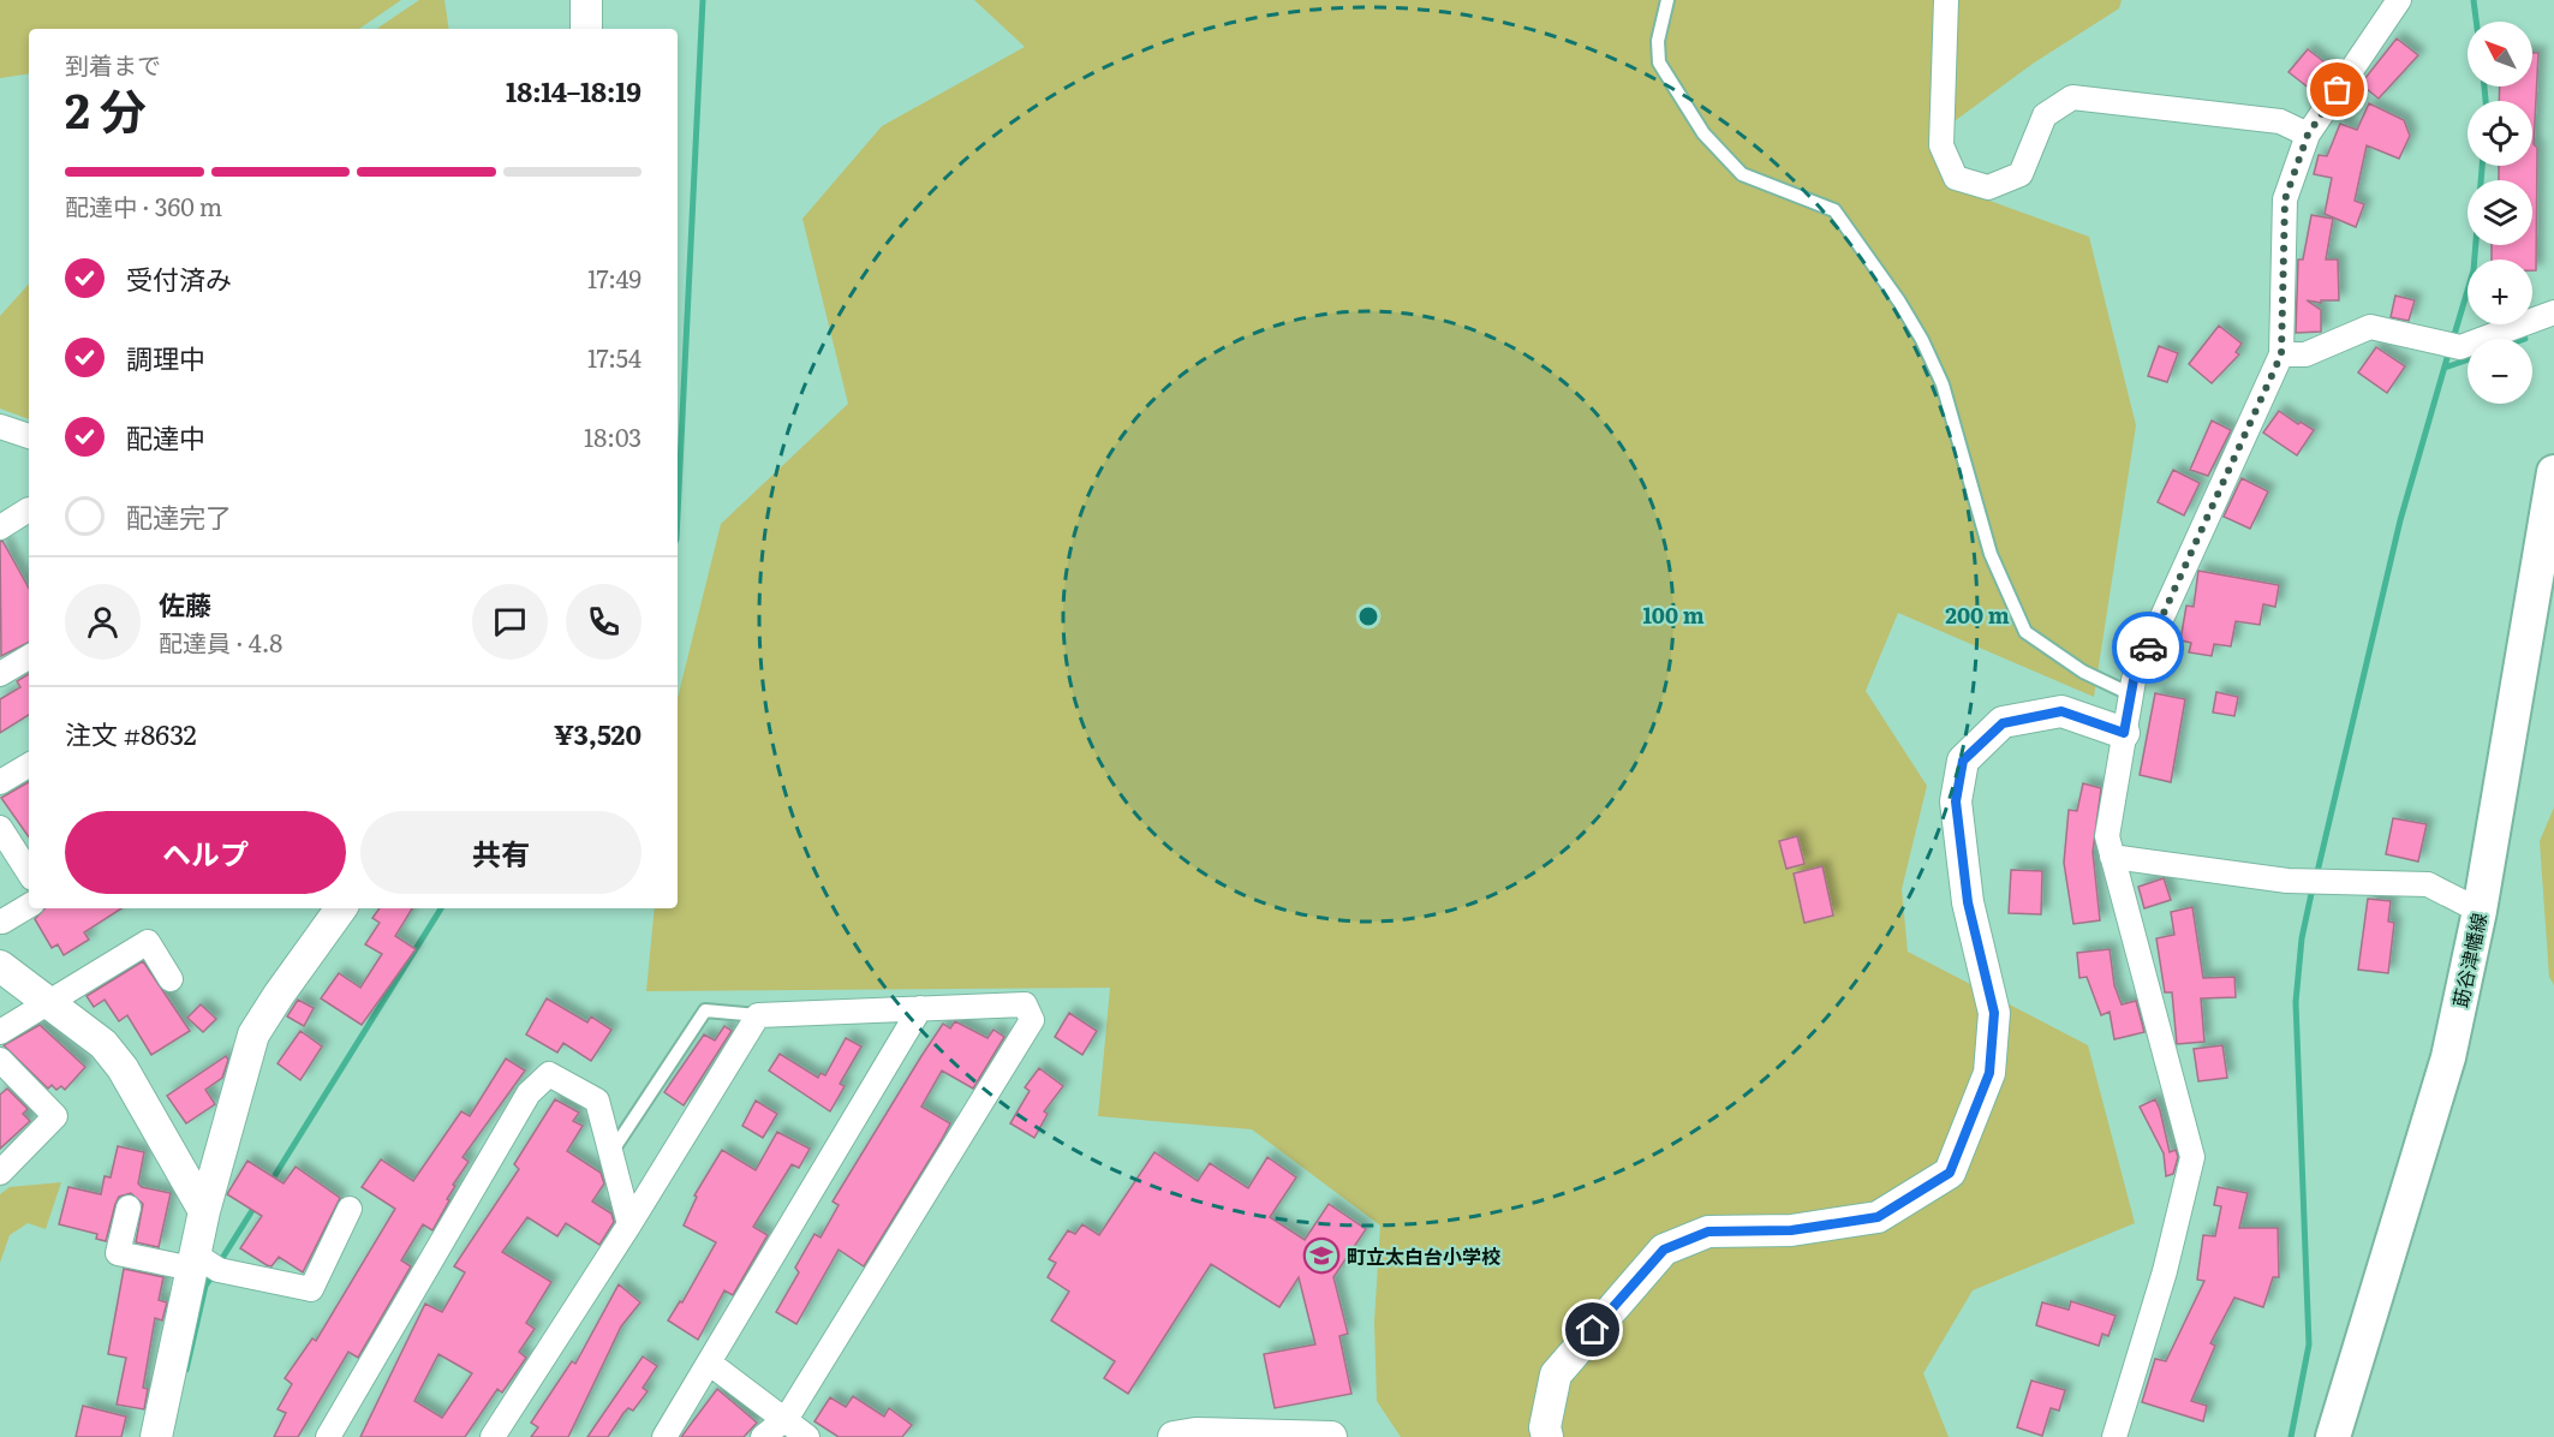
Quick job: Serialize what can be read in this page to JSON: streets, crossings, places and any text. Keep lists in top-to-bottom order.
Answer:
{
  "streets": {
    "main road": ["莇谷津幡線"]
  },
  "places": {
    "school or university": ["町立太白台小学校"]
  },
  "north": "top left",
  "page": {
    "map_buttons": ["+", "−"],
    "heading": ["2 分", "到着まで", "18:14–18:19"],
    "panel": [
      "佐藤",
      "配達員 · 4.8",
      "注文 #8632",
      "¥3,520"
    ],
    "bar": "配達中 · 360 m",
    "list": [
      ["受付済み", "17:49"],
      ["調理中", "17:54"],
      ["配達中", "18:03"],
      "配達完了"
    ],
    "buttons": ["ヘルプ", "共有"]
  },
  "rings": ["100 m", "200 m"]
}
